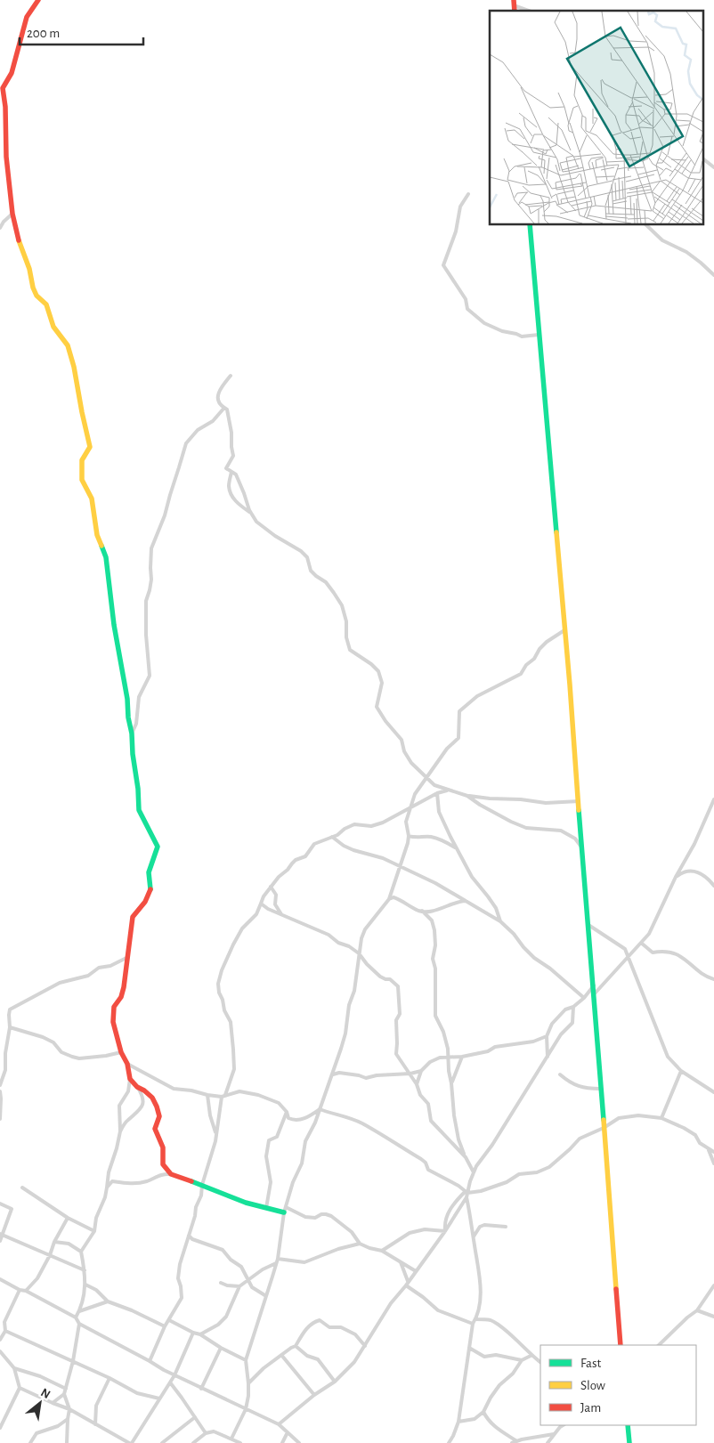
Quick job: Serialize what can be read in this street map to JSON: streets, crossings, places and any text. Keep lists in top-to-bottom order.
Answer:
{
  "legend": ["Fast", "Slow", "Jam"],
  "scale_bar": "200 m",
  "north": "top right"
}
